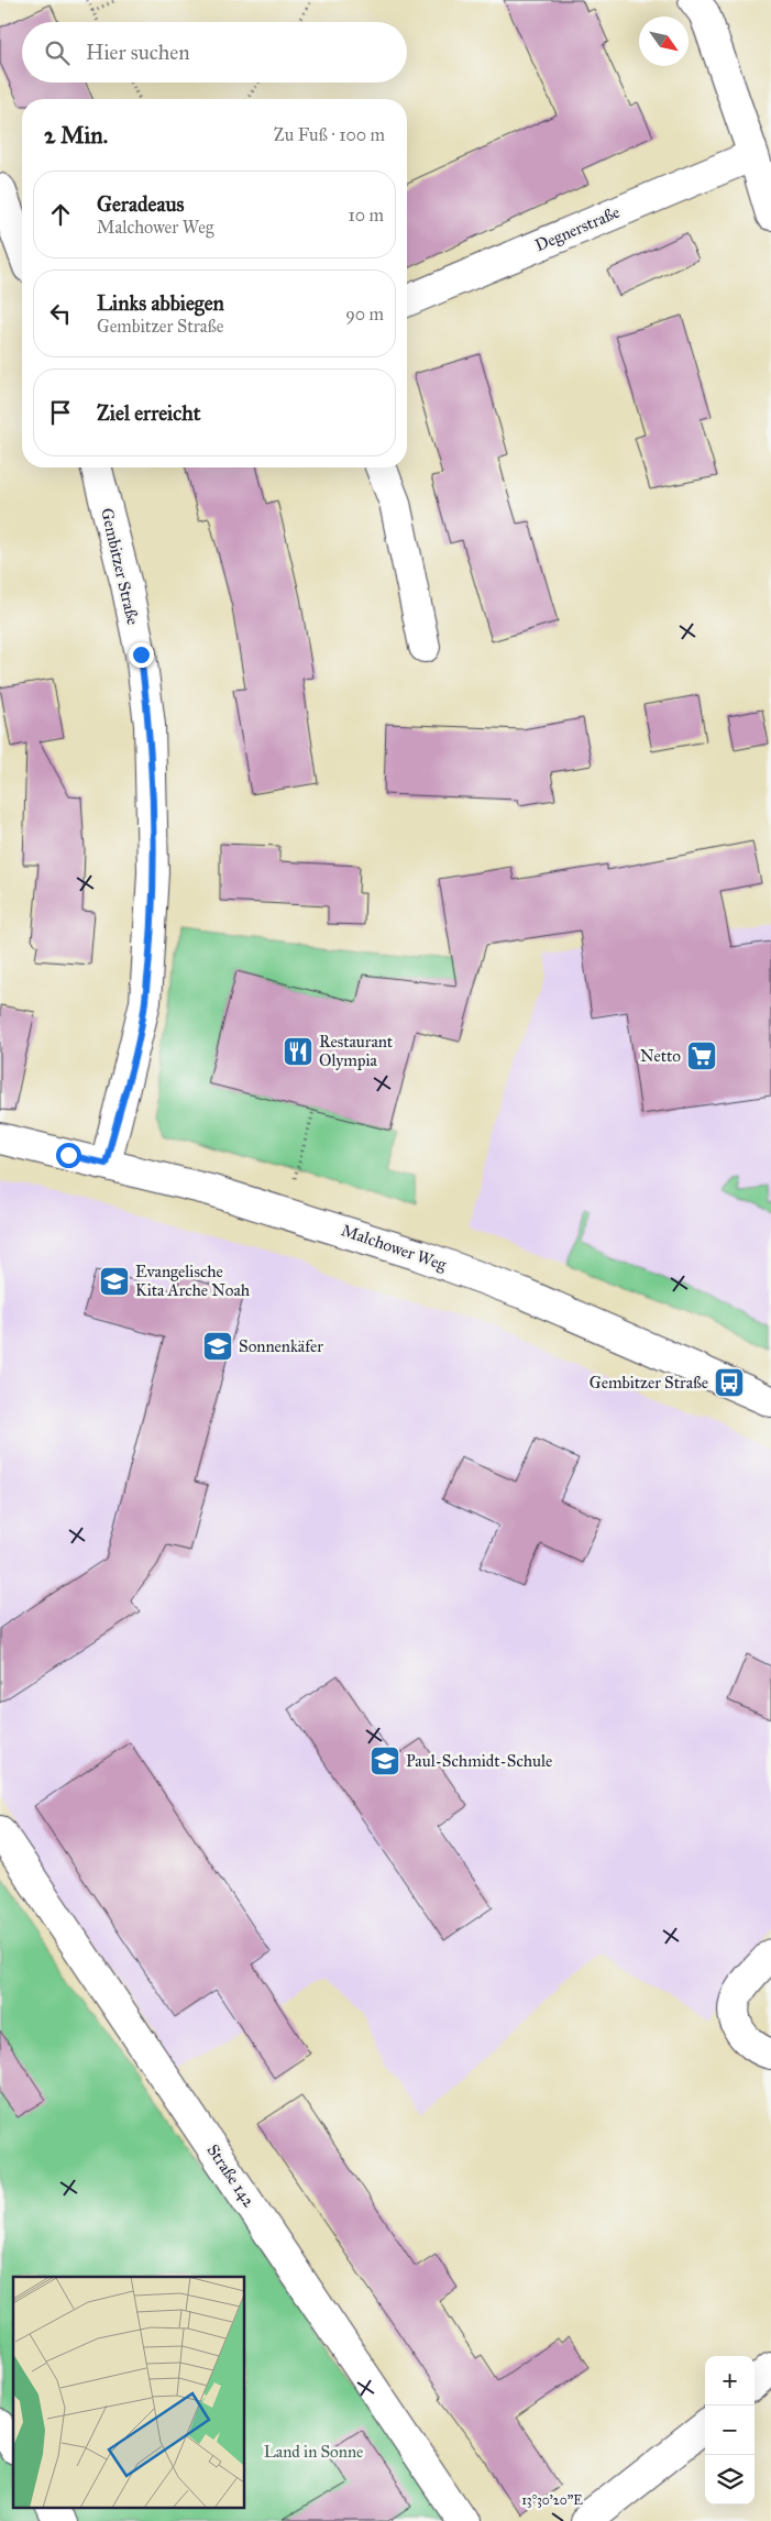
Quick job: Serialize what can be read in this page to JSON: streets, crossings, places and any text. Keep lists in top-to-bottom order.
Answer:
{
  "streets": {
    "street": [
      "Degnerstraße",
      "Gembitzer Straße",
      "Malchower Weg",
      "Straße 142"
    ]
  },
  "crossings": [
    ["Gembitzer Straße", "Malchower Weg"]
  ],
  "parks": ["Land in Sonne"],
  "places": {
    "restaurant": ["Restaurant Olympia"],
    "supermarket": ["Netto"],
    "school or university": ["Evangelische Kita Arche Noah", "Sonnenkäfer", "Paul-Schmidt-Schule"],
    "bus stop": ["Gembitzer Straße"]
  },
  "north": "bottom right",
  "page": {
    "search": "Hier suchen",
    "heading": ["2 Min.", "Zu Fuß · 100 m"],
    "list": [
      ["Geradeaus", "Malchower Weg", "10 m"],
      ["Links abbiegen", "Gembitzer Straße", "90 m"],
      "Ziel erreicht"
    ],
    "map_buttons": ["+", "−"]
  },
  "coordinates": ["13°30'20\"E"]
}
